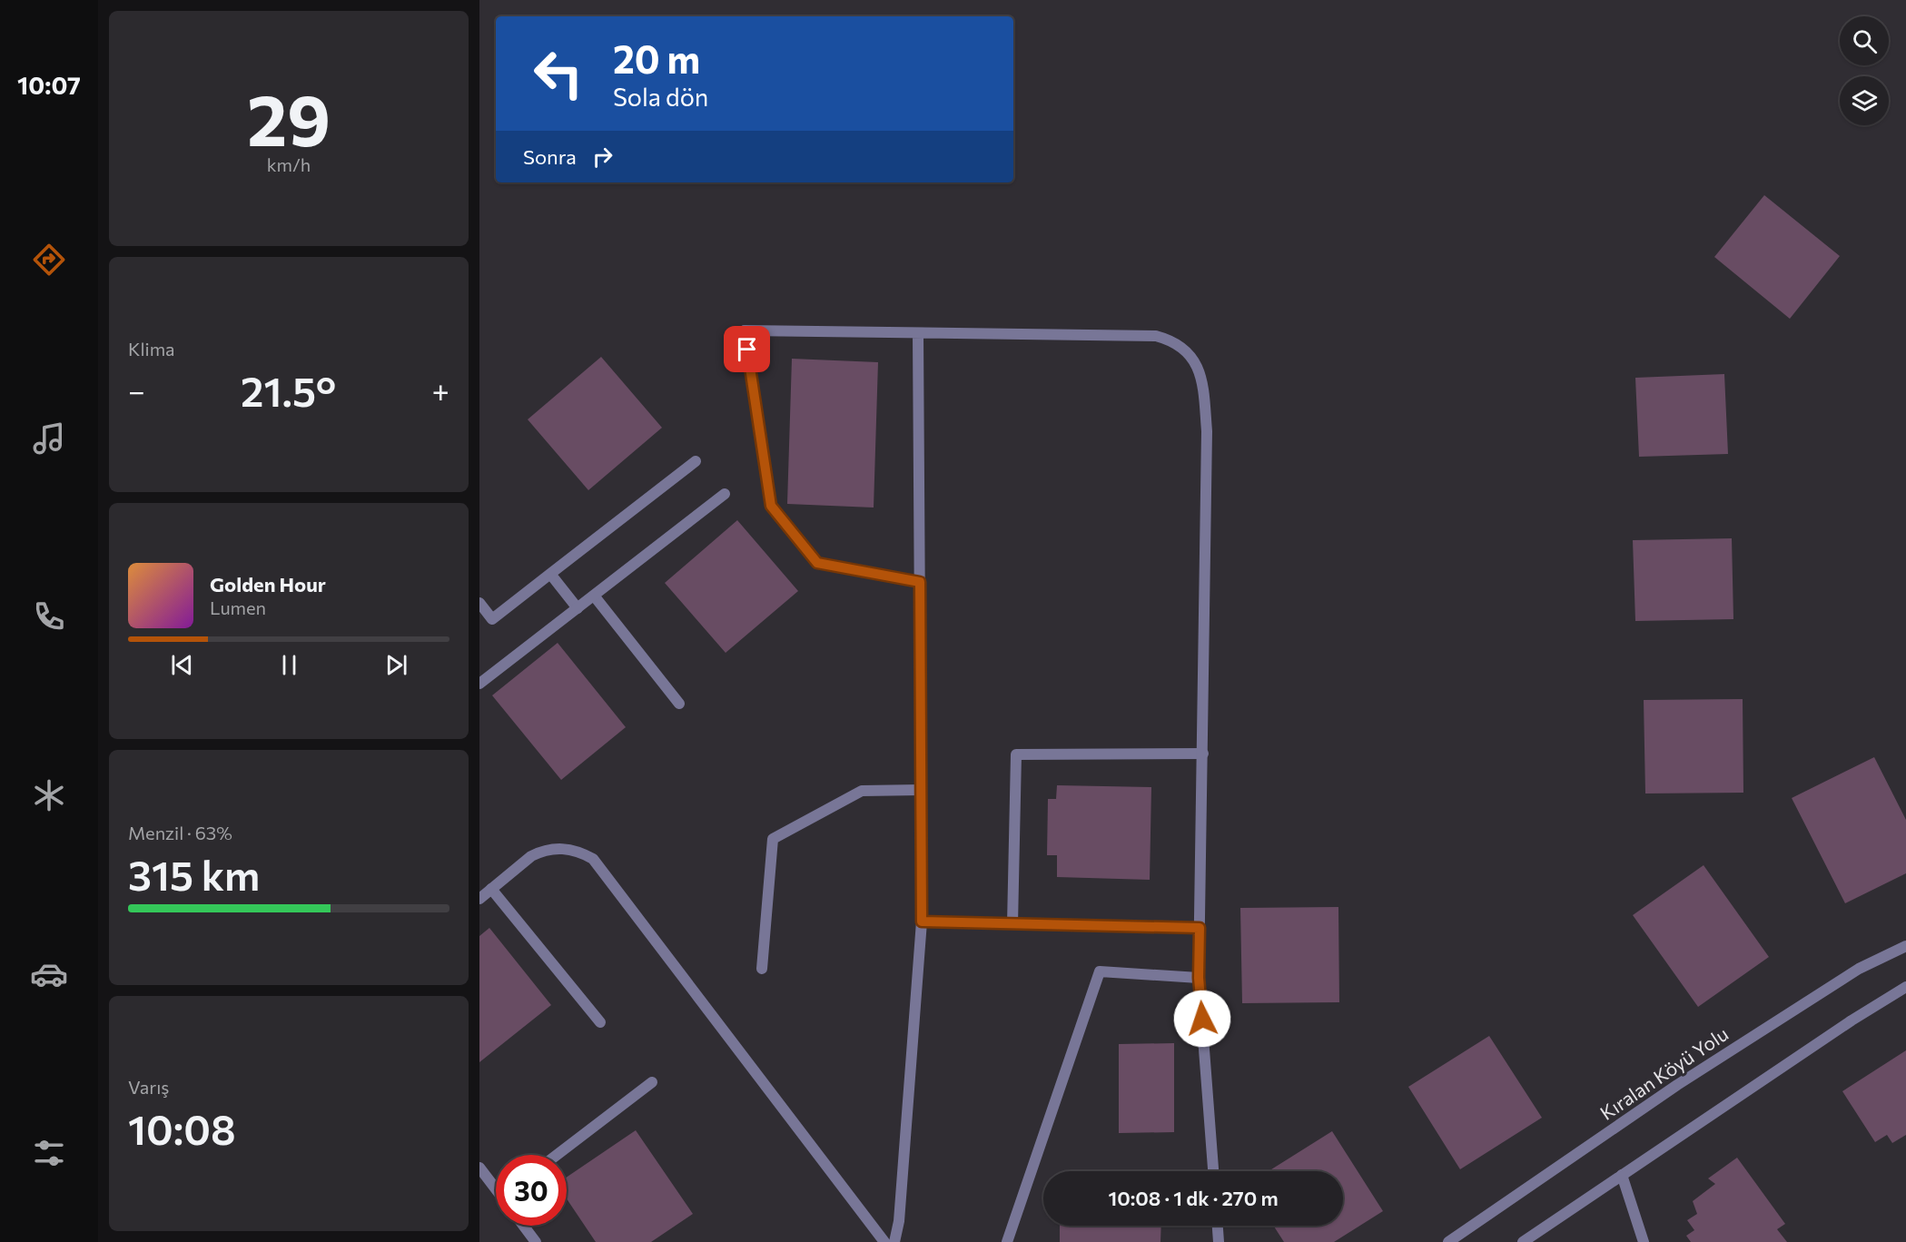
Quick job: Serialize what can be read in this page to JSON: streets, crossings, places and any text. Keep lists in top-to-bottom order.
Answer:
{
  "streets": {
    "street": ["Kıralan Köyü Yolu"]
  },
  "page": {
    "tabs": "10:07",
    "tile": [
      ["29", "km/h"],
      "Klima",
      ["Menzil · 63%", "315 km"],
      ["Varış", "10:08"]
    ],
    "turn": ["20 m", "Sola dön"],
    "then": "Sonra",
    "heat": ["−", "21.5°", "+"],
    "song": ["Golden Hour", "Lumen"],
    "limit": "30",
    "trip": "10:08 · 1 dk · 270 m"
  }
}
